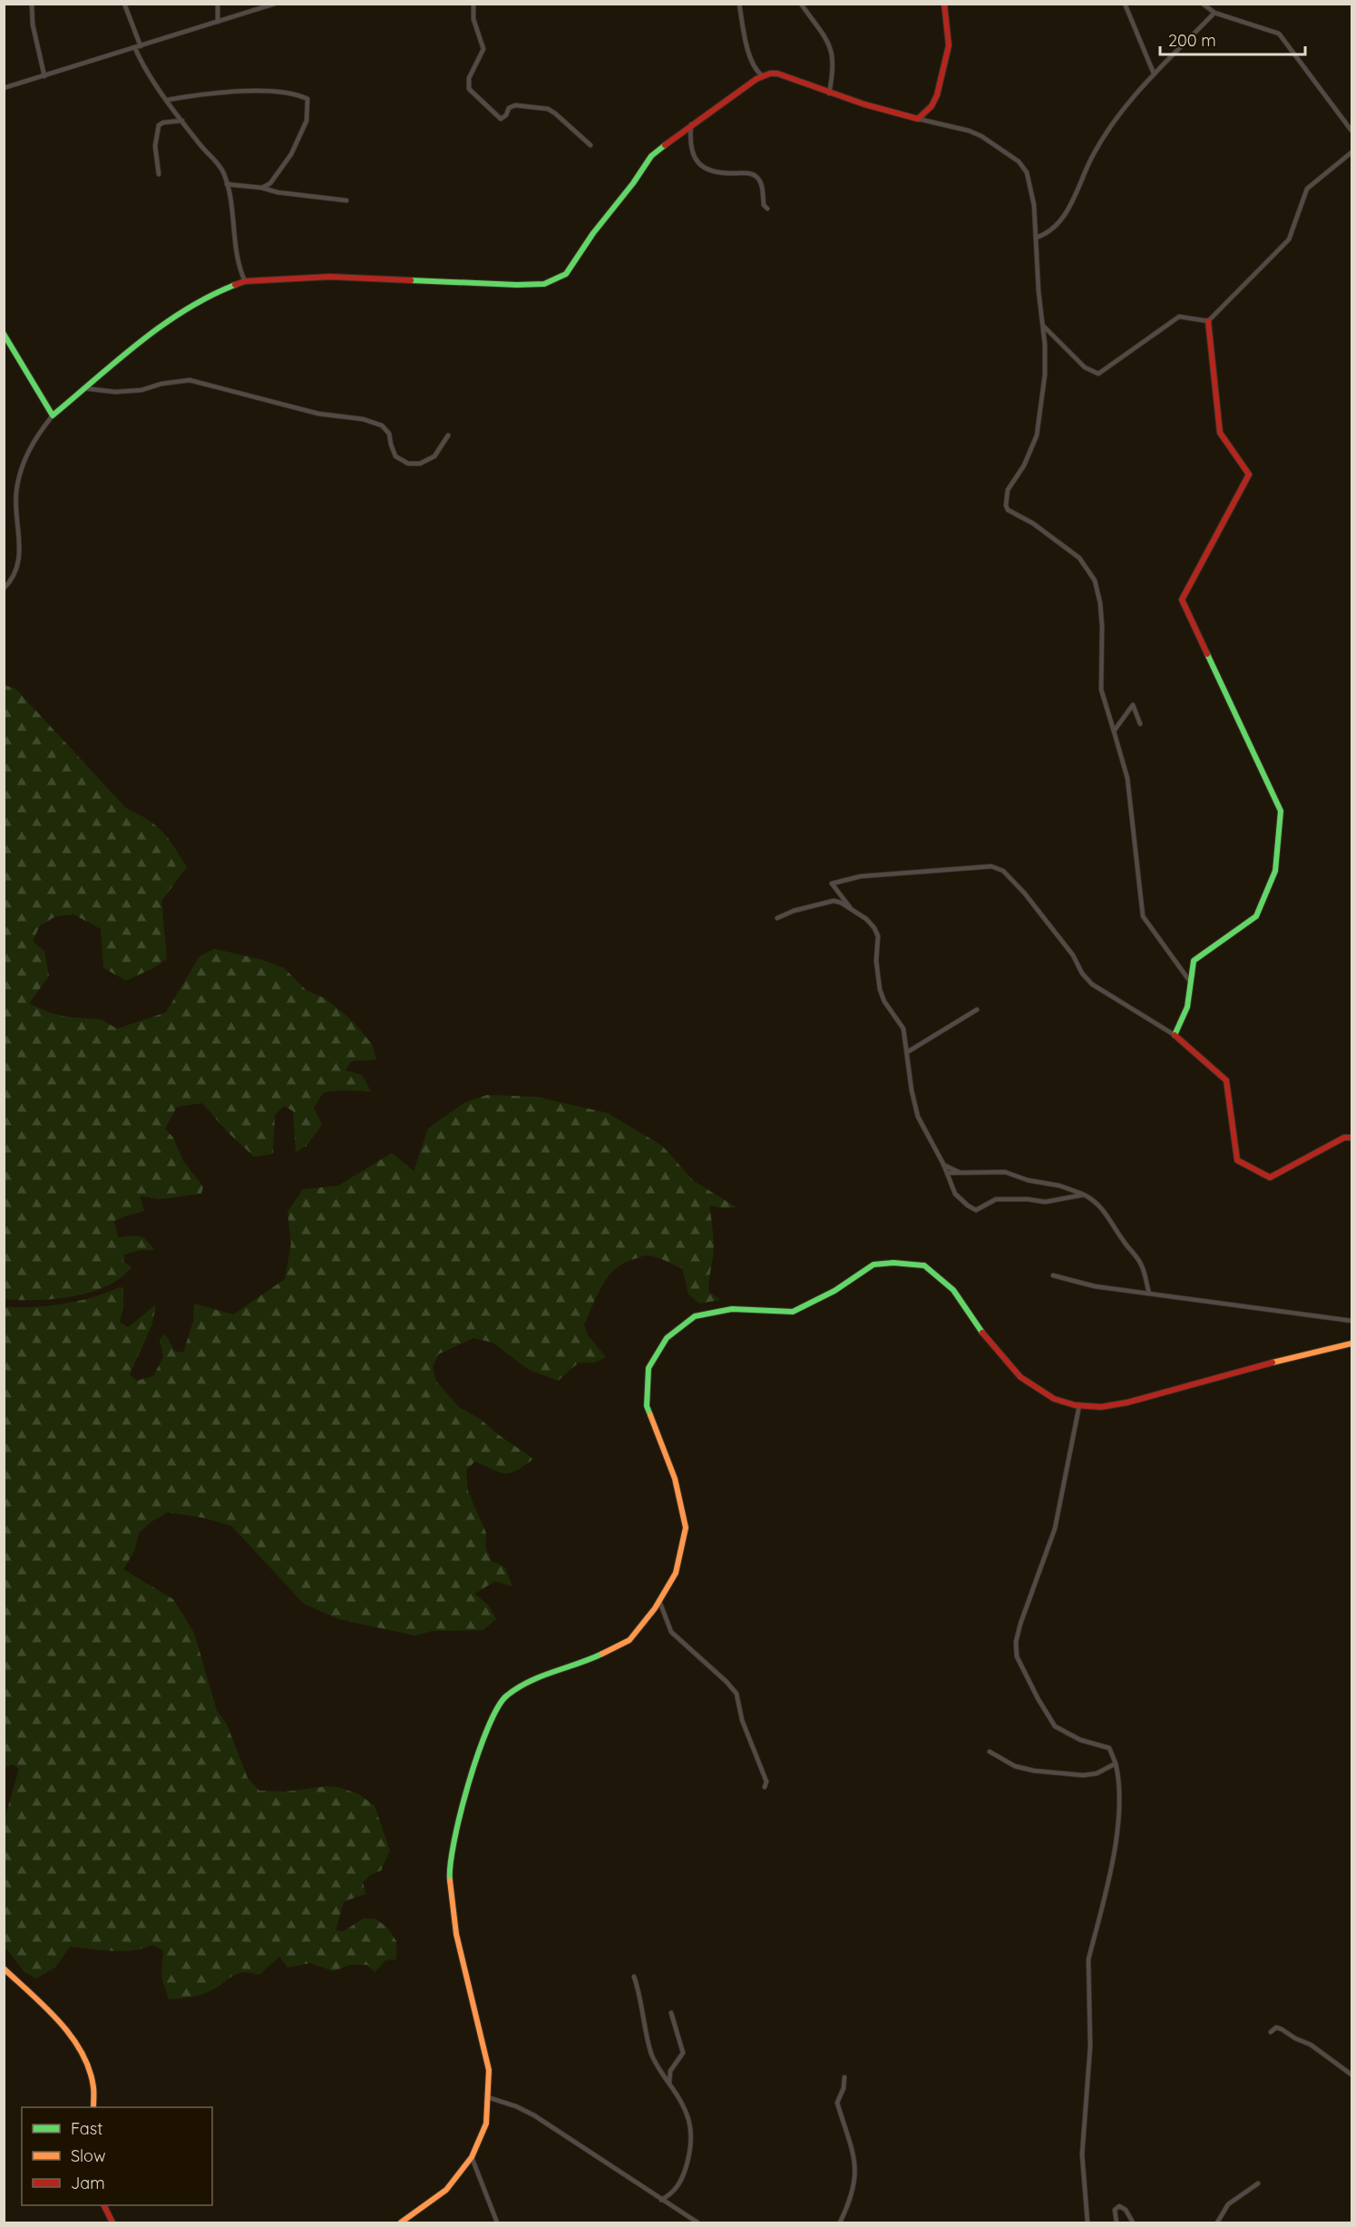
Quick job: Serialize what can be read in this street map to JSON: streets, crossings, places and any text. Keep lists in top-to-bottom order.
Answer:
{
  "legend": ["Fast", "Slow", "Jam"],
  "scale_bar": "200 m"
}
